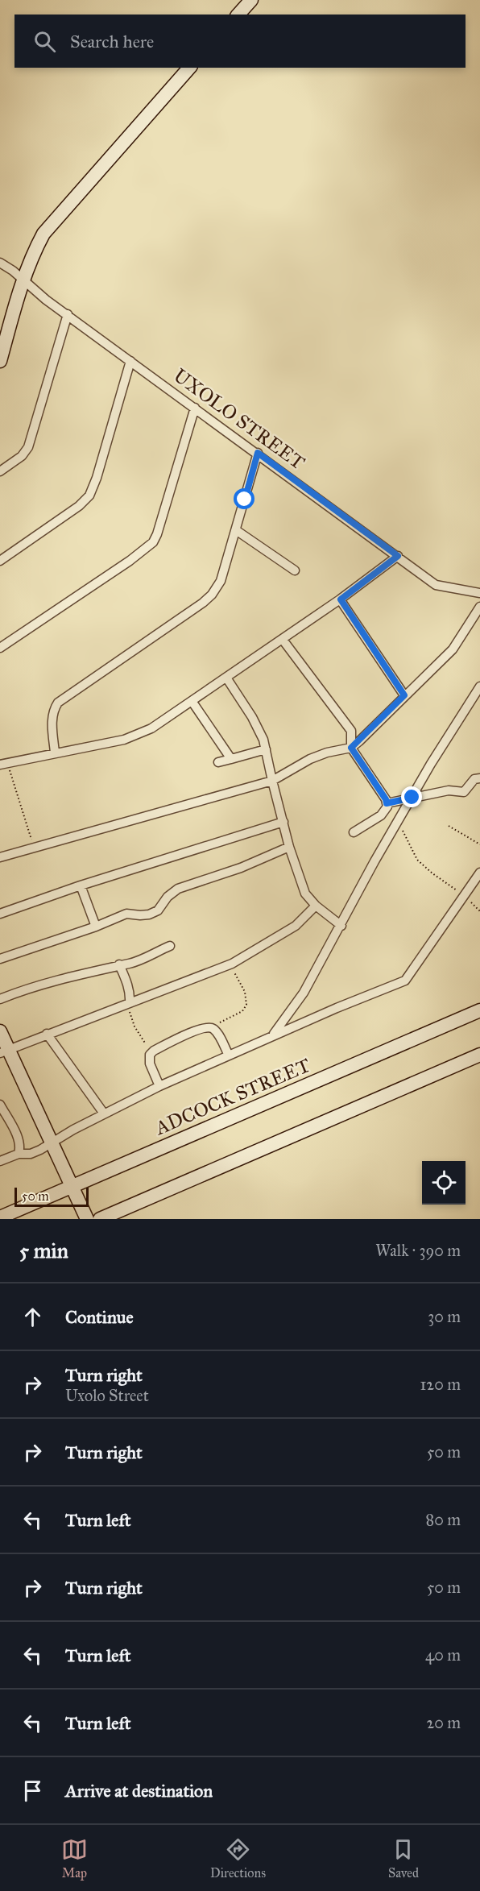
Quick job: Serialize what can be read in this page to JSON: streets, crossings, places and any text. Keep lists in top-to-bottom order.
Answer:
{
  "streets": {
    "main road": ["ADCOCK STREET"],
    "street": ["UXOLO STREET"]
  },
  "scale_bar": "50 m",
  "page": {
    "search": "Search here",
    "scale": "50 m",
    "heading": ["5 min", "Walk · 390 m"],
    "list": [
      ["Continue", "30 m"],
      ["Turn right", "Uxolo Street", "120 m"],
      ["Turn right", "50 m"],
      ["Turn left", "80 m"],
      ["Turn right", "50 m"],
      ["Turn left", "40 m"],
      ["Turn left", "20 m"],
      "Arrive at destination"
    ],
    "nav": ["Map", "Directions", "Saved"]
  }
}
